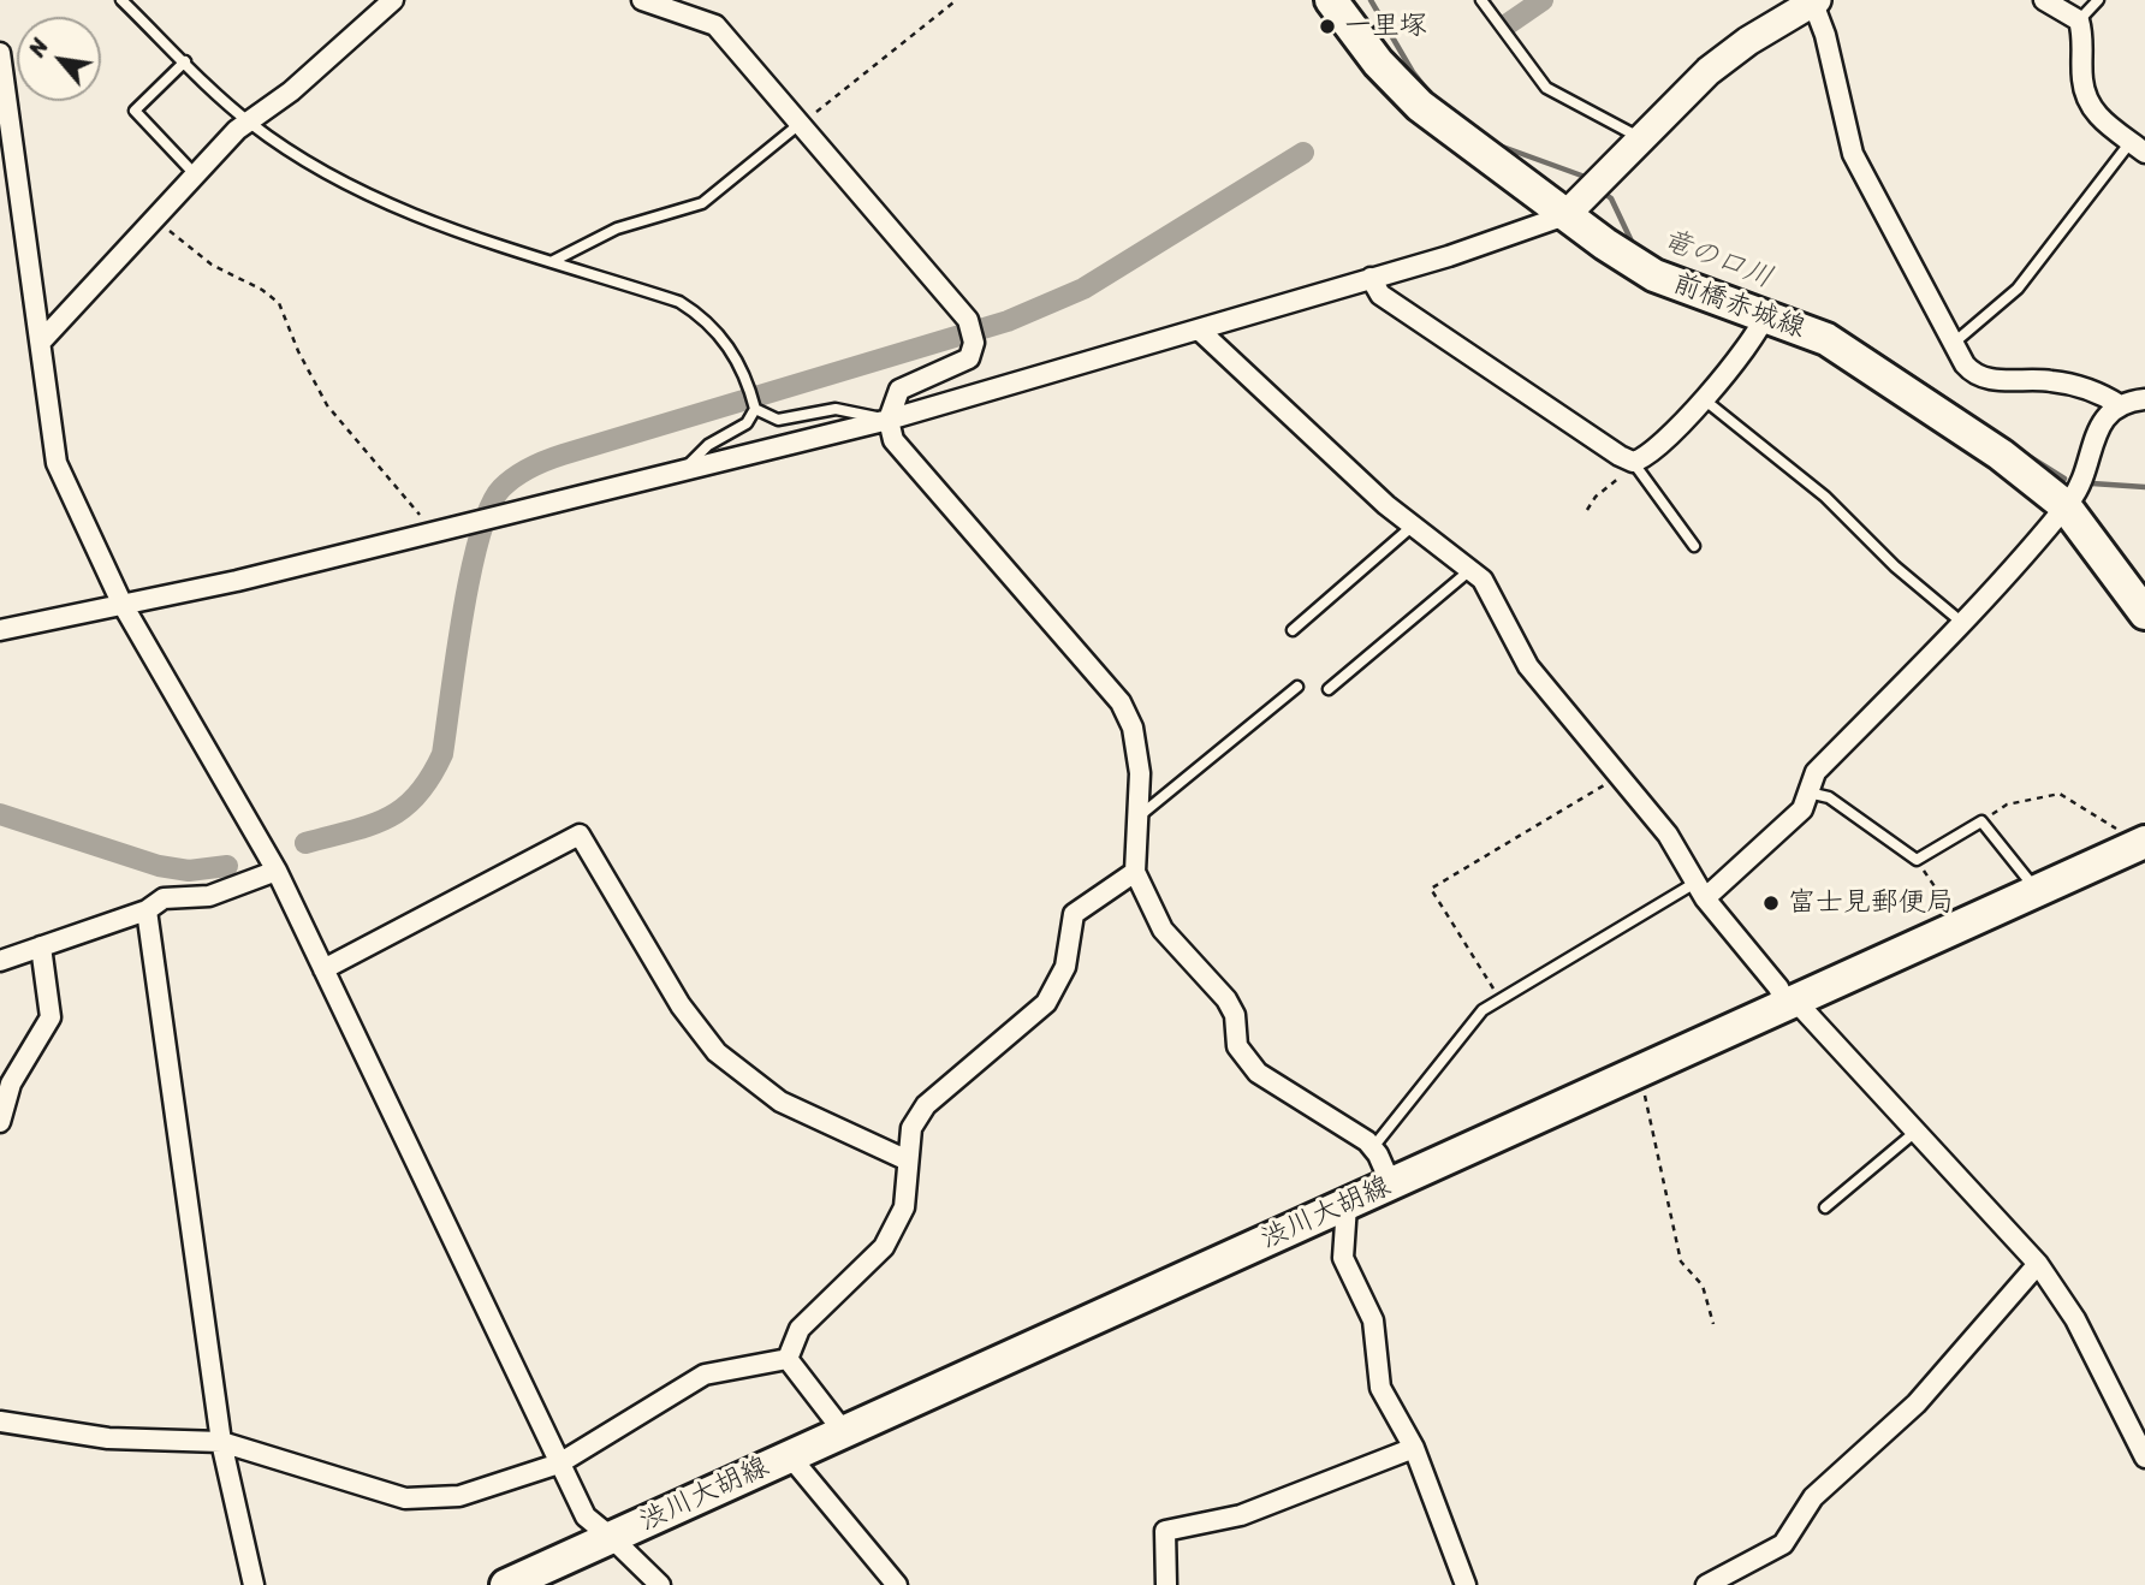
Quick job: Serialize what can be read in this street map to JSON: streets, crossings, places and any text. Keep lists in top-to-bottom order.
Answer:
{
  "streets": {
    "main road": ["前橋赤城線", "渋川大胡線"]
  },
  "water": ["竜の口川"],
  "places": ["一里塚", "富士見郵便局"],
  "north": "top left"
}
